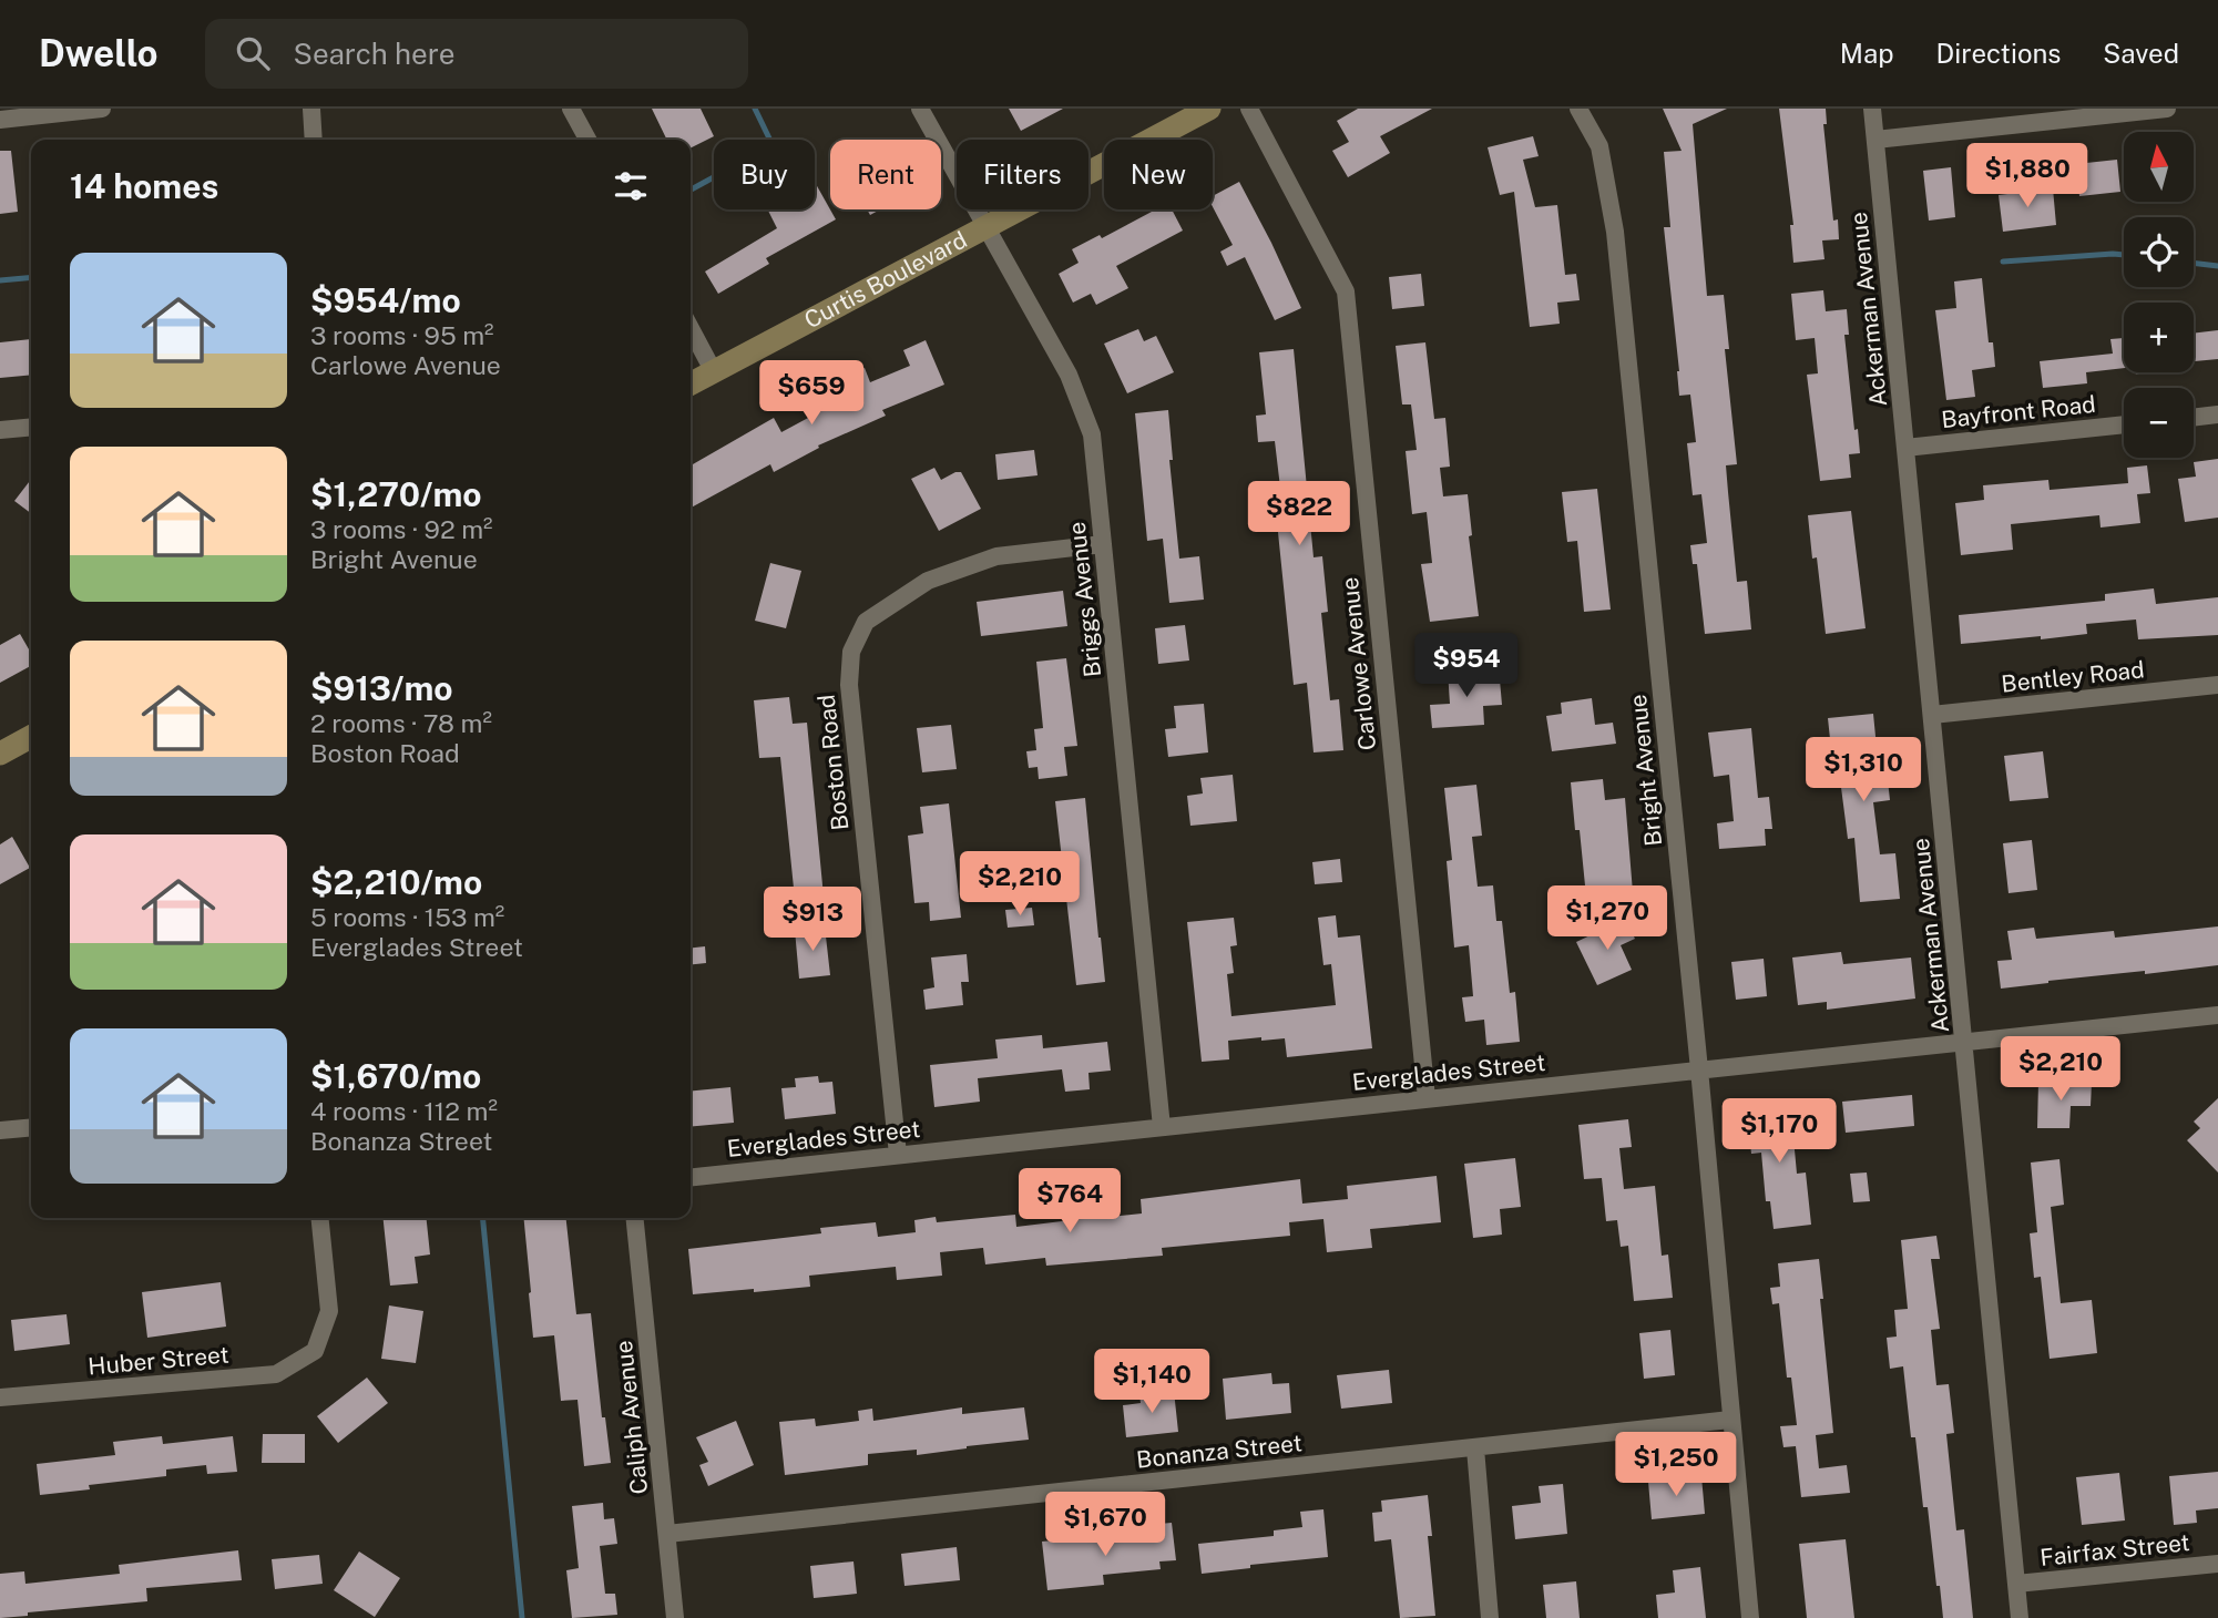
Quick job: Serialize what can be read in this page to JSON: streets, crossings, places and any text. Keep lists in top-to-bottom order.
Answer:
{
  "streets": {
    "street": [
      "Curtis Boulevard",
      "Ackerman Avenue",
      "Bayfront Road",
      "Briggs Avenue",
      "Carlowe Avenue",
      "Bentley Road",
      "Boston Road",
      "Bright Avenue",
      "Everglades Street",
      "Huber Street",
      "Caliph Avenue",
      "Bonanza Street",
      "Fairfax Street"
    ]
  },
  "crossings": [
    ["Curtis Boulevard", "Briggs Avenue"],
    ["Ackerman Avenue", "Bayfront Road"],
    ["Ackerman Avenue", "Bentley Road"],
    ["Ackerman Avenue", "Everglades Street"],
    ["Ackerman Avenue", "Fairfax Street"],
    ["Briggs Avenue", "Boston Road"],
    ["Briggs Avenue", "Everglades Street"],
    ["Carlowe Avenue", "Everglades Street"],
    ["Boston Road", "Everglades Street"],
    ["Bright Avenue", "Everglades Street"],
    ["Bright Avenue", "Bonanza Street"],
    ["Caliph Avenue", "Bonanza Street"]
  ],
  "north": "top",
  "page": {
    "header": "Dwello",
    "search": "Search here",
    "nav": ["Map", "Directions", "Saved"],
    "map_buttons": ["+", "−"],
    "chip": [
      "Buy",
      "Rent",
      "Filters",
      "New"
    ],
    "heading": "14 homes",
    "price": [
      "$1,880",
      "$659",
      "$822",
      "$954",
      "$1,310",
      "$2,210",
      "$1,270",
      "$913",
      "$2,210",
      "$1,170",
      "$764",
      "$1,140",
      "$1,250",
      "$1,670"
    ],
    "list": [
      {
        "name": "$954/mo",
        "note": "3 rooms · 95 m² · Carlowe Avenue"
      },
      {
        "name": "$1,270/mo",
        "note": "3 rooms · 92 m² · Bright Avenue"
      },
      {
        "name": "$913/mo",
        "note": "2 rooms · 78 m² · Boston Road"
      },
      {
        "name": "$2,210/mo",
        "note": "5 rooms · 153 m² · Everglades Street"
      },
      {
        "name": "$1,670/mo",
        "note": "4 rooms · 112 m² · Bonanza Street"
      }
    ]
  }
}
